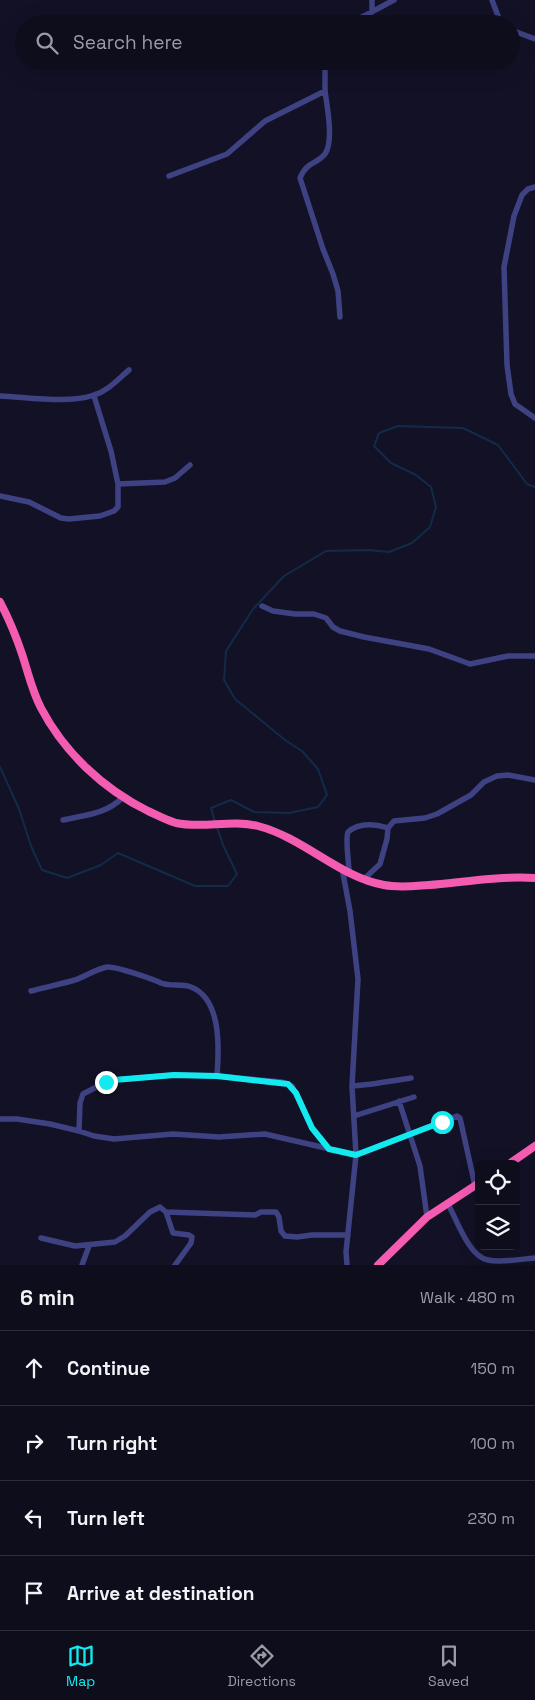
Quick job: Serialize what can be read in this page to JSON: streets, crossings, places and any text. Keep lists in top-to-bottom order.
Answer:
{
  "page": {
    "search": "Search here",
    "heading": ["6 min", "Walk · 480 m"],
    "list": [
      ["Continue", "150 m"],
      ["Turn right", "100 m"],
      ["Turn left", "230 m"],
      "Arrive at destination"
    ],
    "nav": ["Map", "Directions", "Saved"]
  }
}
